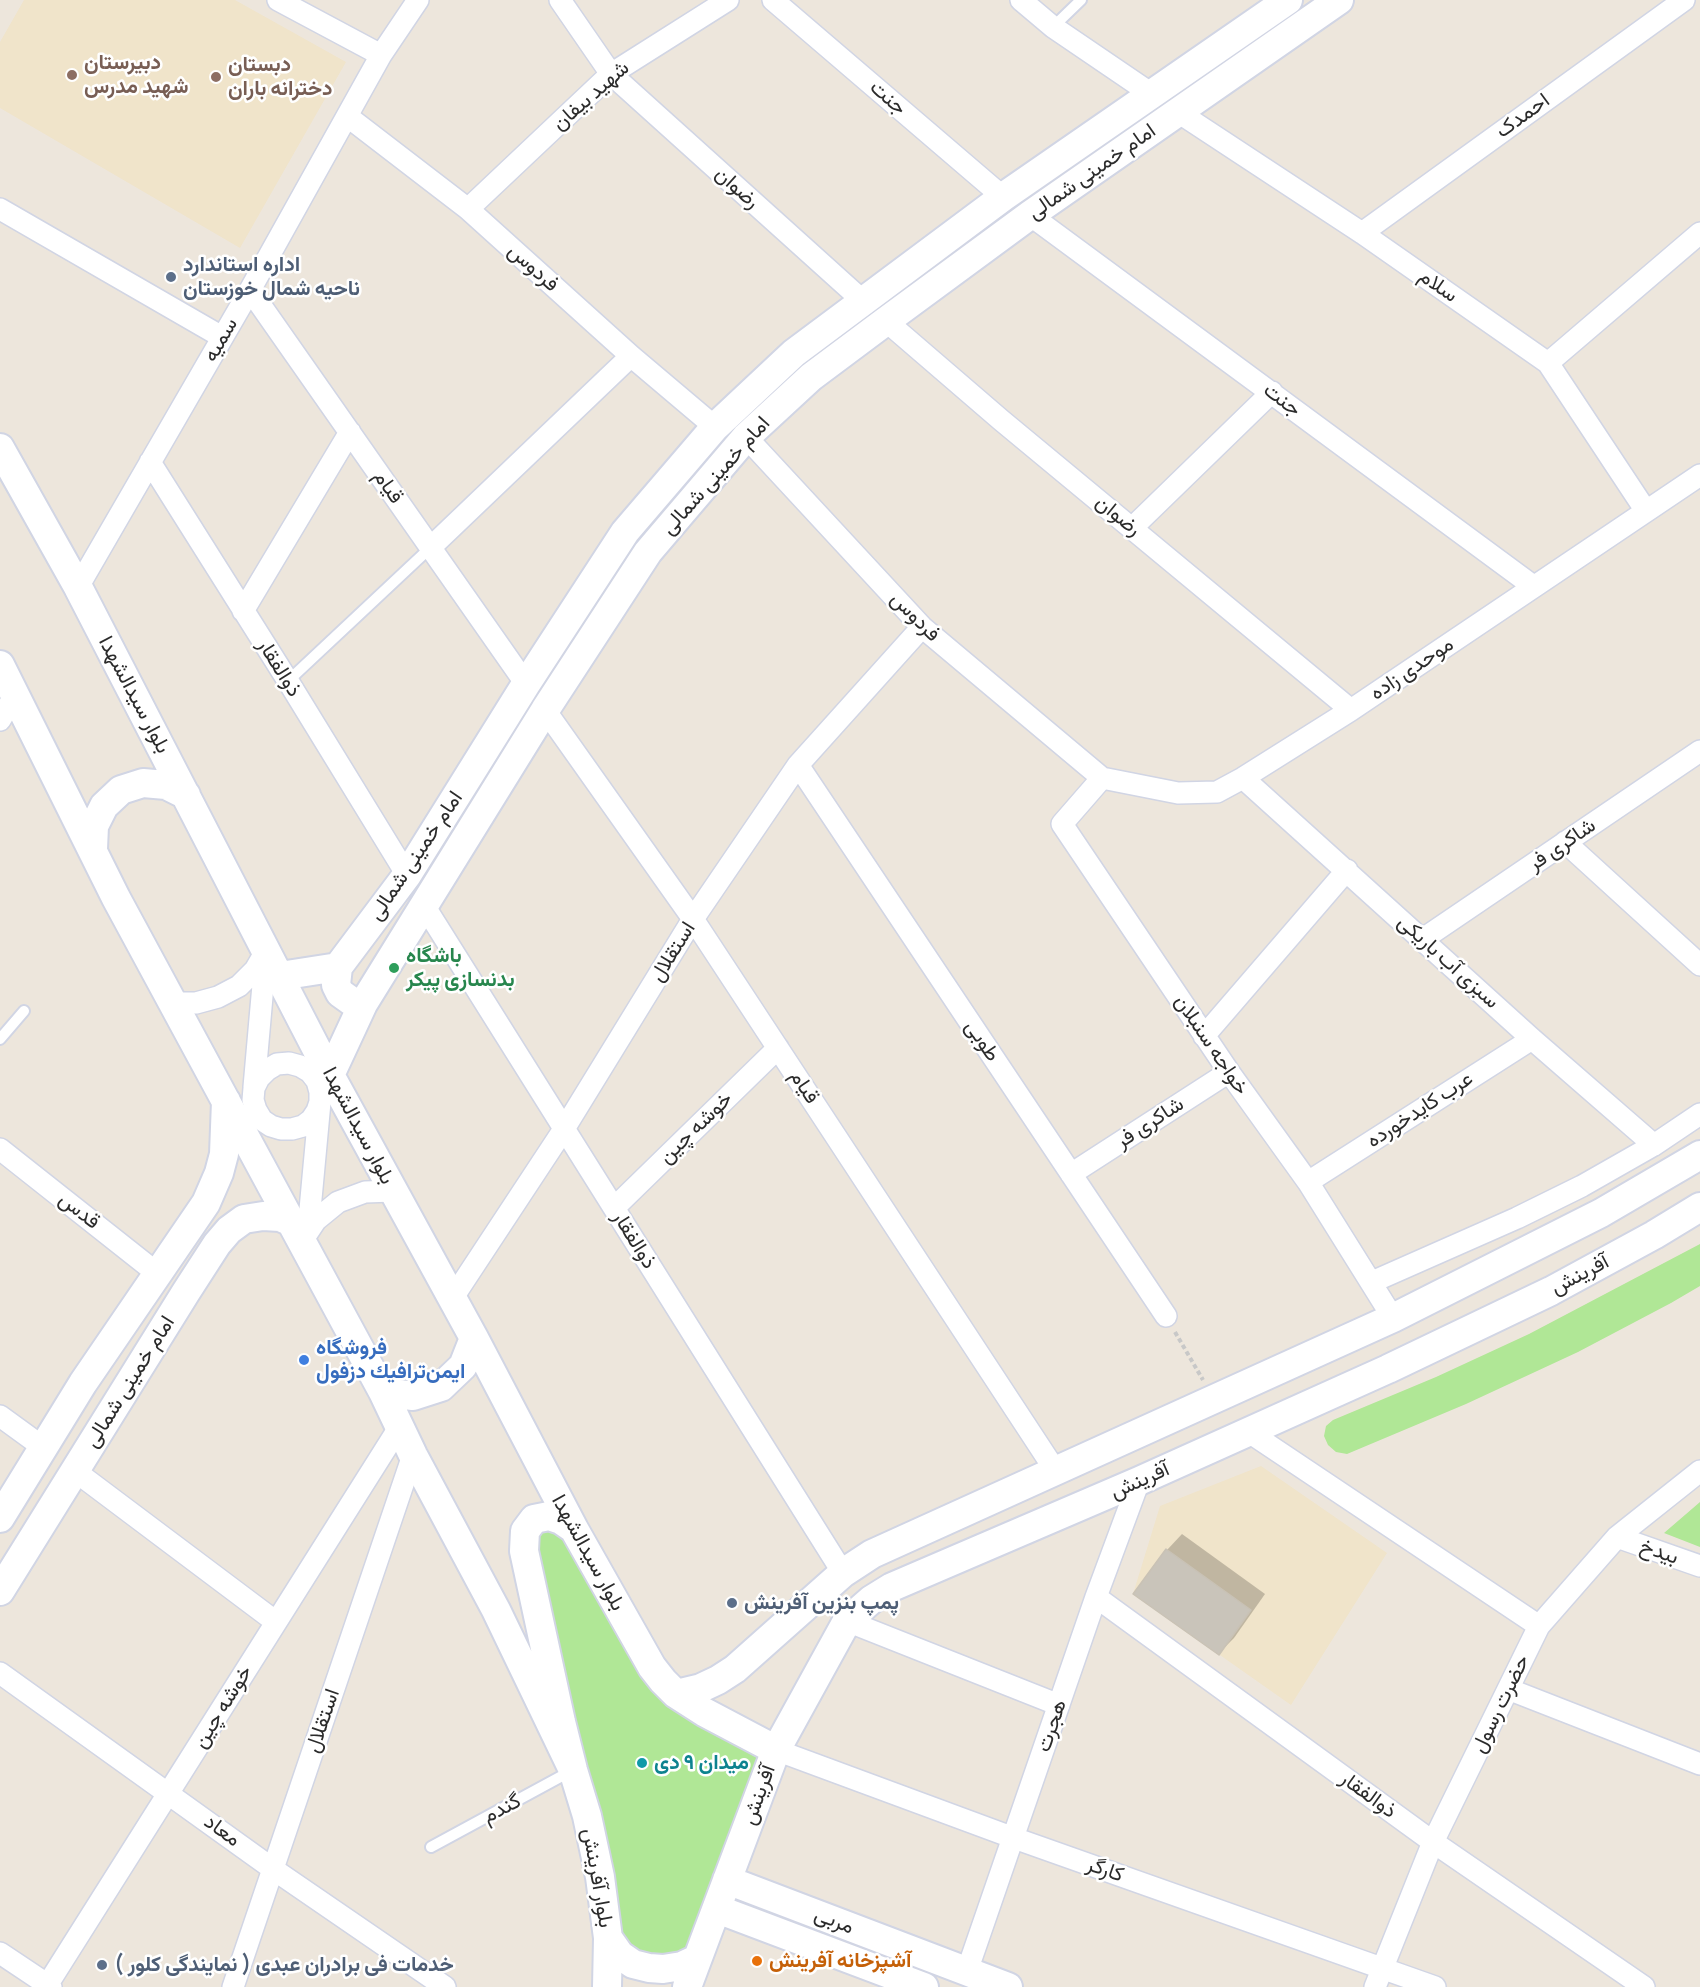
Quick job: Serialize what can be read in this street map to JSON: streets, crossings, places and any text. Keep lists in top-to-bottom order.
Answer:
{
  "streets": {
    "main road": [
      "امام خمینی شمالی",
      "بلوار سیدالشهدا",
      "آفرینش",
      "بلوار آفرینش",
      "مربی"
    ],
    "street": [
      "شهید بیفان",
      "جنت",
      "احمدک",
      "رضوان",
      "فردوس",
      "سلام",
      "سمیه",
      "قیام",
      "ذوالفقار",
      "موحدی زاده",
      "شاکری فر",
      "استقلال",
      "سبزی آب باریکی",
      "طوبی",
      "خواجه سنبلان",
      "عرب کایدخورده",
      "خوشه چین",
      "قدس",
      "بیدخ",
      "حضرت رسول",
      "هجرت",
      "معاد",
      "کارگر"
    ],
    "lane": ["گندم"]
  },
  "crossings": [
    ["شهید بیفان", "رضوان"],
    ["شهید بیفان", "فردوس"],
    ["جنت", "امام خمینی شمالی"],
    ["جنت", "موحدی زاده"],
    ["احمدک", "سلام"],
    ["امام خمینی شمالی", "رضوان"],
    ["امام خمینی شمالی", "فردوس"],
    ["امام خمینی شمالی", "سلام"],
    ["امام خمینی شمالی", "قیام"],
    ["امام خمینی شمالی", "ذوالفقار"],
    ["امام خمینی شمالی", "بلوار سیدالشهدا"],
    ["امام خمینی شمالی", "قدس"],
    ["رضوان", "موحدی زاده"],
    ["فردوس", "سمیه"],
    ["فردوس", "موحدی زاده"],
    ["فردوس", "استقلال"],
    ["فردوس", "خواجه سنبلان"],
    ["سلام", "موحدی زاده"],
    ["سمیه", "قیام"],
    ["سمیه", "ذوالفقار"],
    ["سمیه", "بلوار سیدالشهدا"],
    ["قیام", "استقلال"],
    ["قیام", "خوشه چین"],
    ["ذوالفقار", "استقلال"],
    ["ذوالفقار", "خوشه چین"],
    ["ذوالفقار", "حضرت رسول"],
    ["ذوالفقار", "هجرت"],
    ["موحدی زاده", "سبزی آب باریکی"],
    ["موحدی زاده", "خواجه سنبلان"],
    ["بلوار سیدالشهدا", "استقلال"],
    ["بلوار سیدالشهدا", "آفرینش"],
    ["بلوار سیدالشهدا", "کارگر"],
    ["شاکری فر", "سبزی آب باریکی"],
    ["شاکری فر", "طوبی"],
    ["شاکری فر", "خواجه سنبلان"],
    ["استقلال", "طوبی"],
    ["استقلال", "معاد"],
    ["سبزی آب باریکی", "عرب کایدخورده"],
    ["خواجه سنبلان", "عرب کایدخورده"],
    ["خوشه چین", "معاد"],
    ["آفرینش", "هجرت"],
    ["آفرینش", "کارگر"],
    ["آفرینش", "مربی"],
    ["بیدخ", "حضرت رسول"],
    ["حضرت رسول", "کارگر"],
    ["هجرت", "کارگر"],
    ["هجرت", "مربی"],
    ["گندم", "بلوار آفرینش"]
  ],
  "places": [
    "دبیرستان شهید مدرس",
    "دبستان دخترانه باران",
    "اداره استاندارد ناحیه شمال خوزستان",
    "باشگاه بدنسازی پیکر",
    "فروشگاه ايمن‌ترافيك دزفول",
    "پمپ بنزین آفرینش",
    "میدان ۹ دی",
    "آشپزخانه آفرینش",
    "خدمات فی برادران عبدی ( نمایندگی کلور )"
  ]
}
